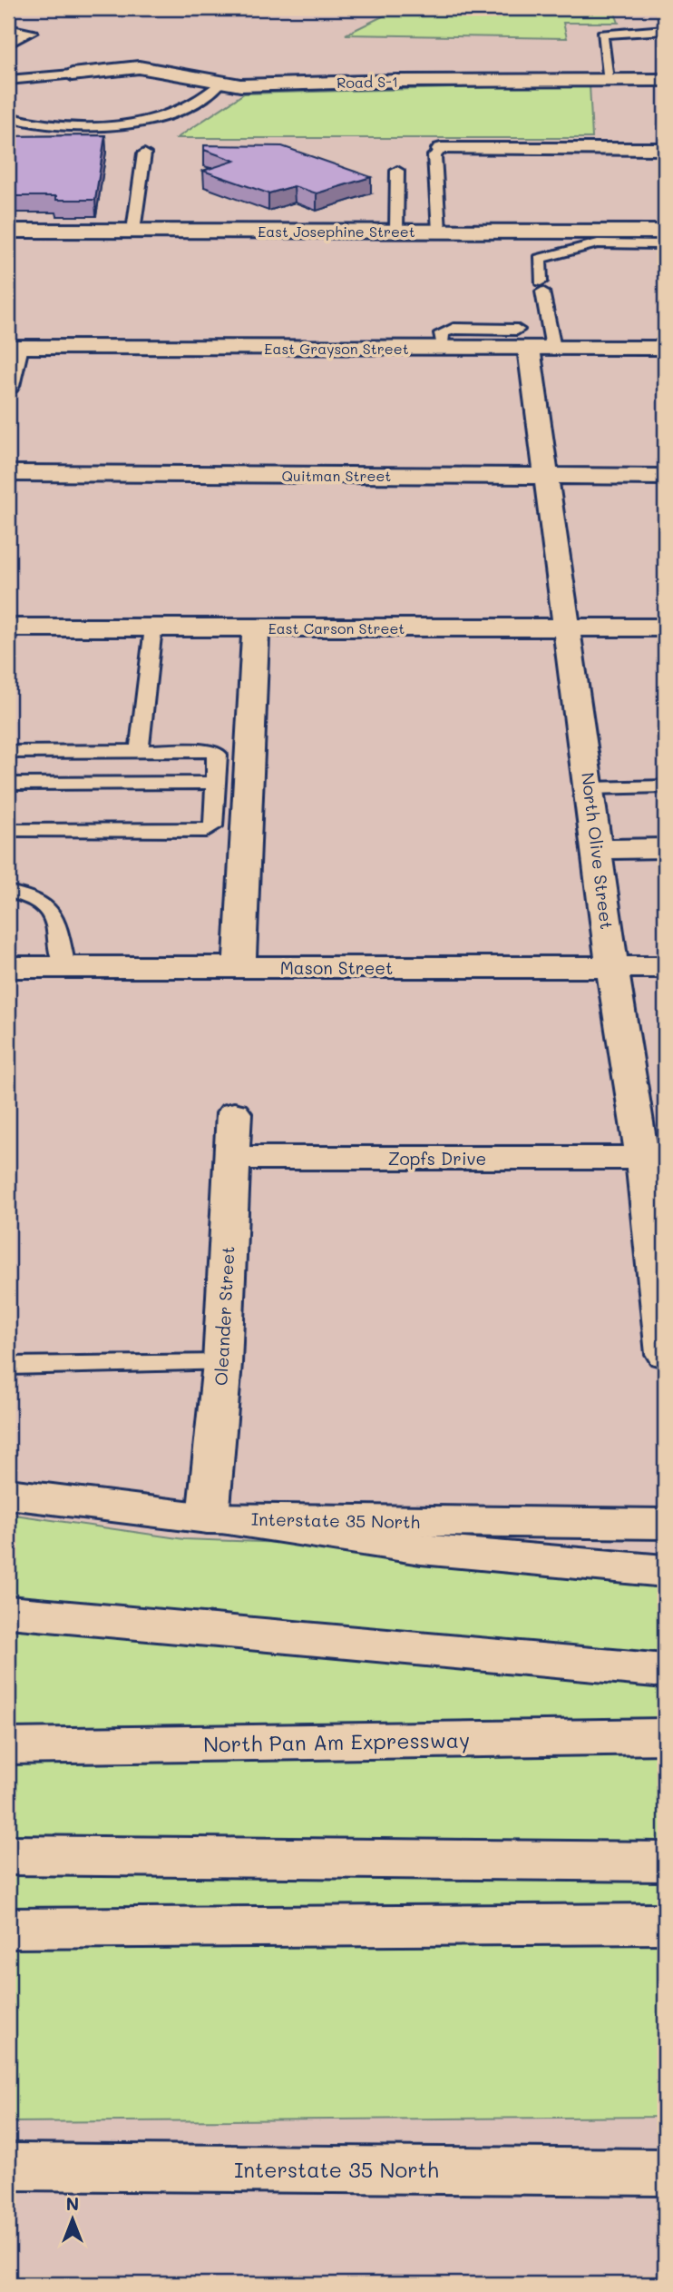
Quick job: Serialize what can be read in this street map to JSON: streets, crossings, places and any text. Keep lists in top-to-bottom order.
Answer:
{
  "streets": {
    "main road": [
      "Road S-1",
      "East Josephine Street",
      "East Grayson Street",
      "Quitman Street",
      "East Carson Street",
      "North Olive Street",
      "Mason Street",
      "Zopfs Drive",
      "Oleander Street",
      "Interstate 35 North",
      "North Pan Am Expressway"
    ]
  },
  "crossings": [
    ["East Grayson Street", "North Olive Street"],
    ["Quitman Street", "North Olive Street"],
    ["East Carson Street", "North Olive Street"],
    ["North Olive Street", "Mason Street"],
    ["North Olive Street", "Zopfs Drive"],
    ["Zopfs Drive", "Oleander Street"],
    ["Oleander Street", "Interstate 35 North"]
  ],
  "north": "top"
}
